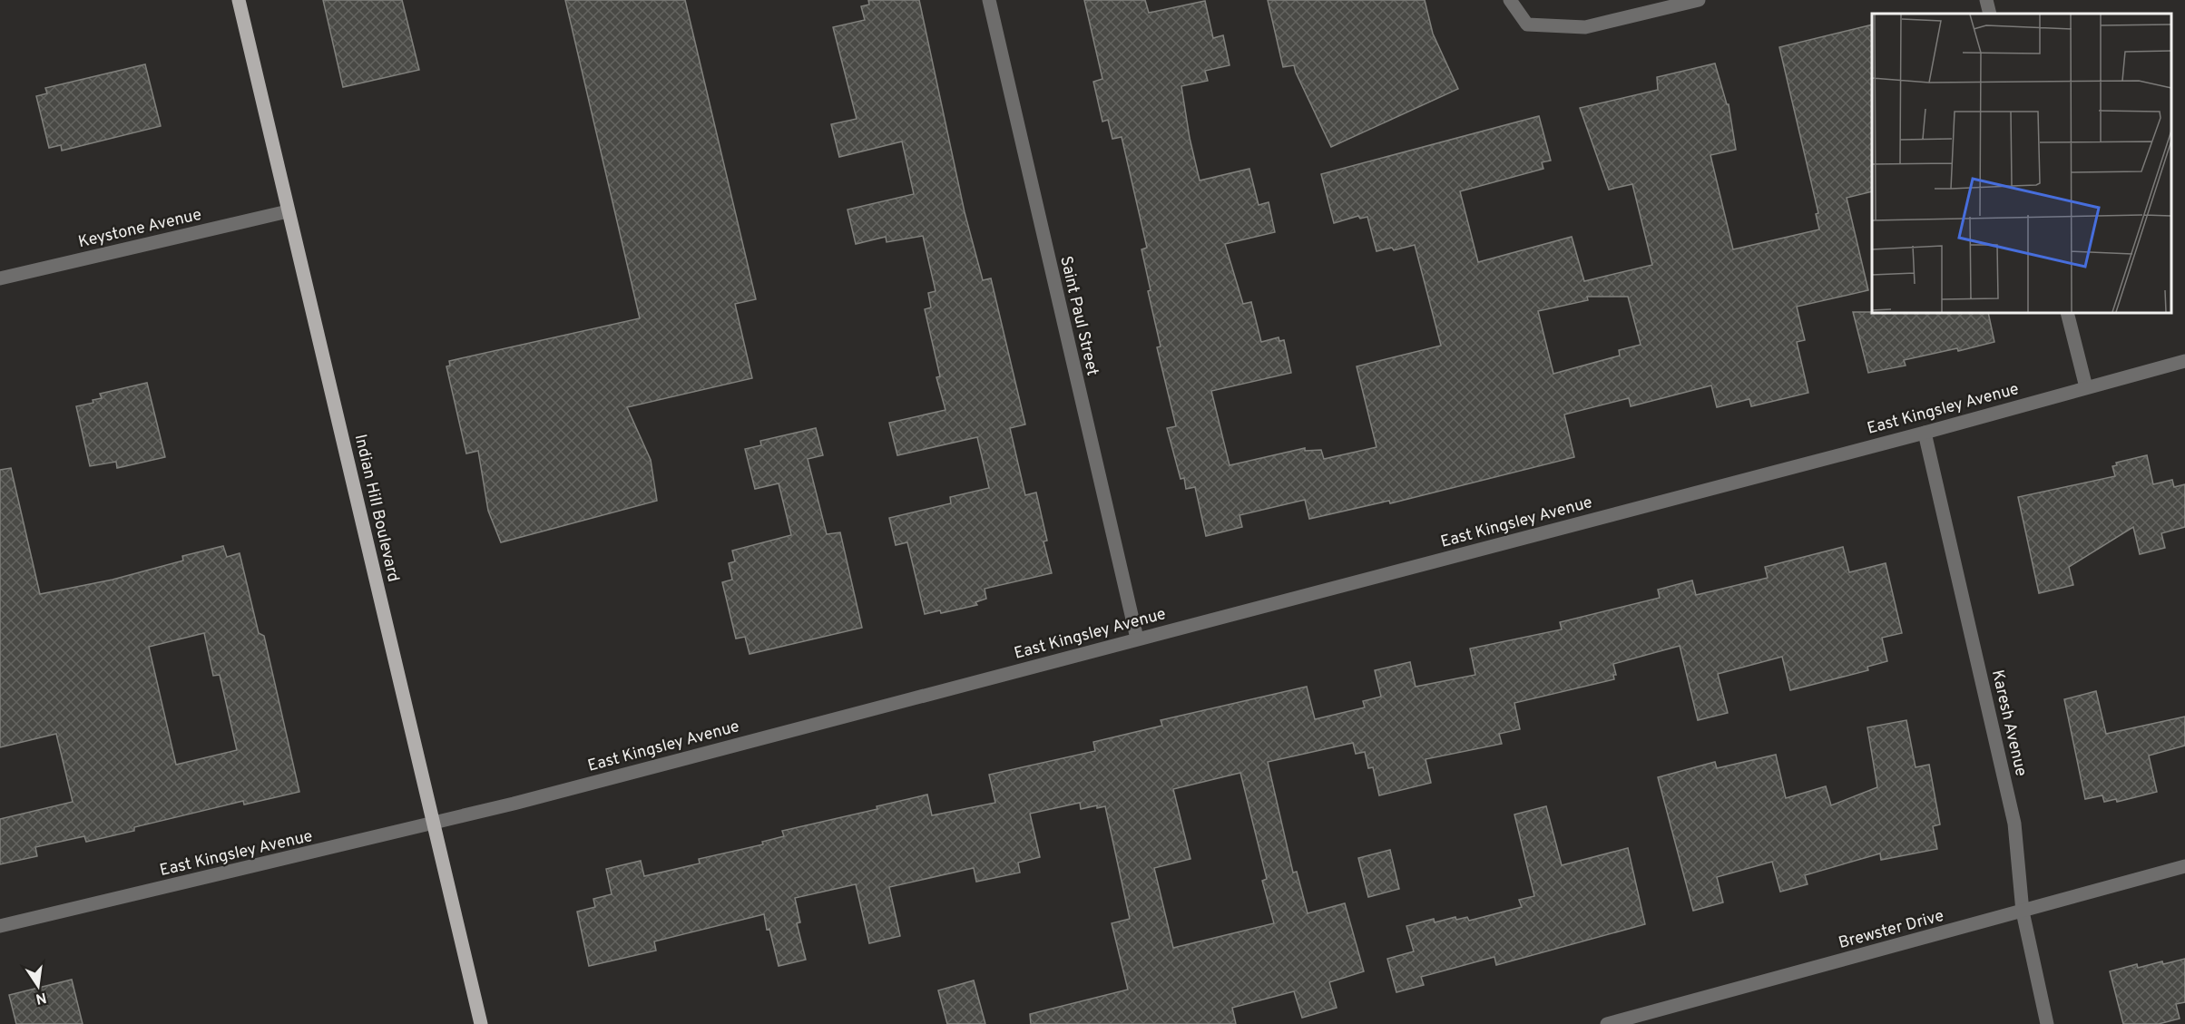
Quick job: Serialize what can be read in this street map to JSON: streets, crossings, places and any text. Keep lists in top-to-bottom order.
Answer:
{
  "streets": {
    "main road": ["Indian Hill Boulevard"],
    "street": [
      "Keystone Avenue",
      "Saint Paul Street",
      "East Kingsley Avenue",
      "Karesh Avenue",
      "Brewster Drive"
    ]
  },
  "crossings": [
    ["Keystone Avenue", "Indian Hill Boulevard"],
    ["Saint Paul Street", "East Kingsley Avenue"],
    ["East Kingsley Avenue", "Indian Hill Boulevard"],
    ["East Kingsley Avenue", "Karesh Avenue"],
    ["Karesh Avenue", "Brewster Drive"]
  ],
  "north": "bottom"
}
